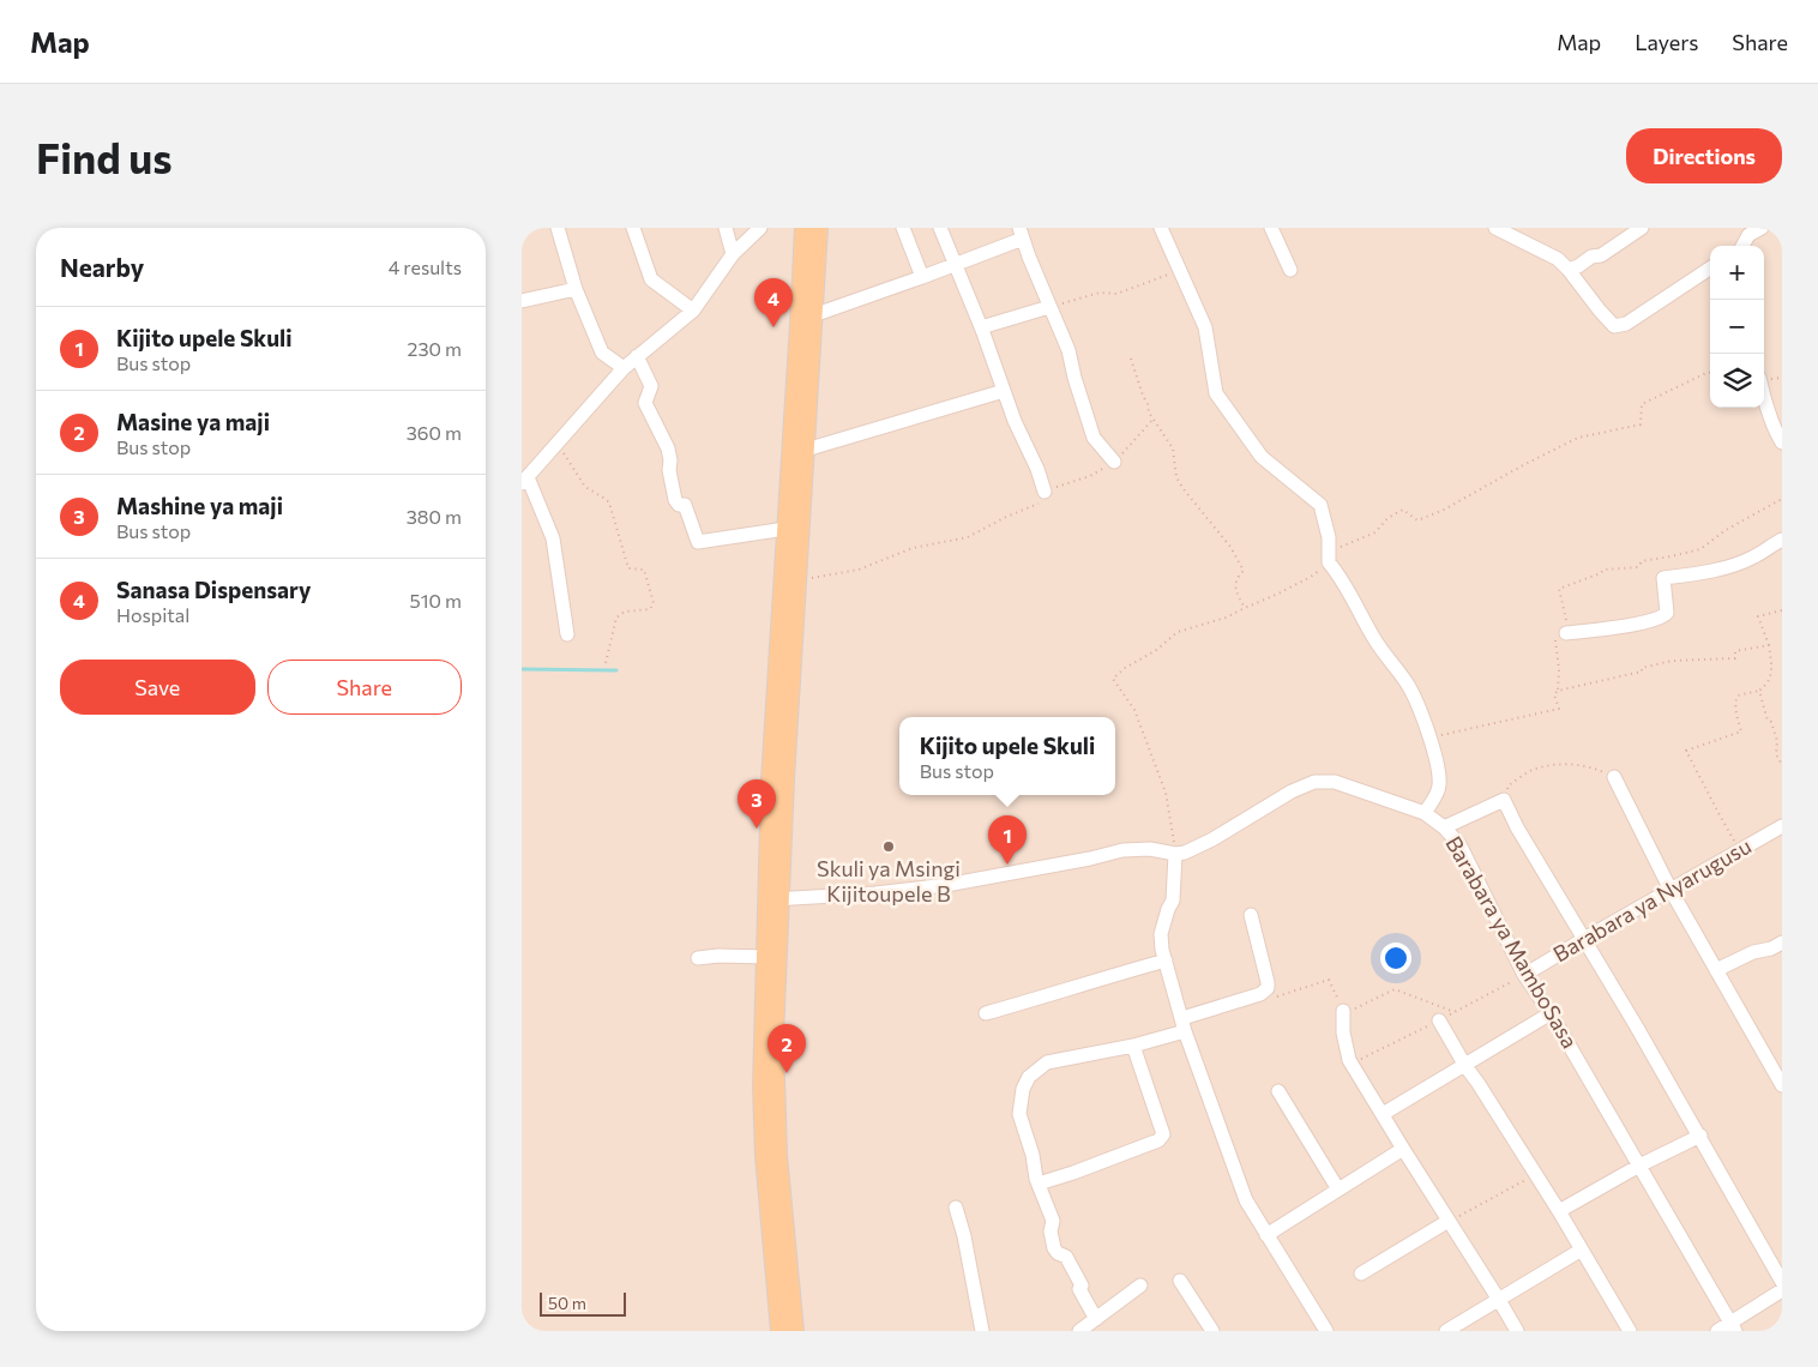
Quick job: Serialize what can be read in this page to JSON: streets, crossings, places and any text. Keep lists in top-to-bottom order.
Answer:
{
  "streets": {
    "street": ["Barabara ya Nyarugusu", "Barabara ya MamboSasa"]
  },
  "crossings": [
    ["Barabara ya Nyarugusu", "Barabara ya MamboSasa"]
  ],
  "places": ["Skuli ya Msingi Kijitoupele B"],
  "scale_bar": "50 m",
  "page": {
    "header": "Map",
    "nav": ["Map", "Layers", "Share"],
    "buttons": [
      "Directions",
      ["Save", "Share"]
    ],
    "title": "Find us",
    "heading": ["Nearby", "4 results"],
    "map_buttons": ["+", "−"],
    "pins": [
      "4",
      "3",
      "1",
      "2"
    ],
    "list": [
      {
        "mark": "1",
        "name": "Kijito upele Skuli",
        "note": "Bus stop",
        "value": "230 m"
      },
      {
        "mark": "2",
        "name": "Masine ya maji",
        "note": "Bus stop",
        "value": "360 m"
      },
      {
        "mark": "3",
        "name": "Mashine ya maji",
        "note": "Bus stop",
        "value": "380 m"
      },
      {
        "mark": "4",
        "name": "Sanasa Dispensary",
        "note": "Hospital",
        "value": "510 m"
      }
    ],
    "popup": ["Kijito upele Skuli", "Bus stop"],
    "scale": "50 m"
  }
}
